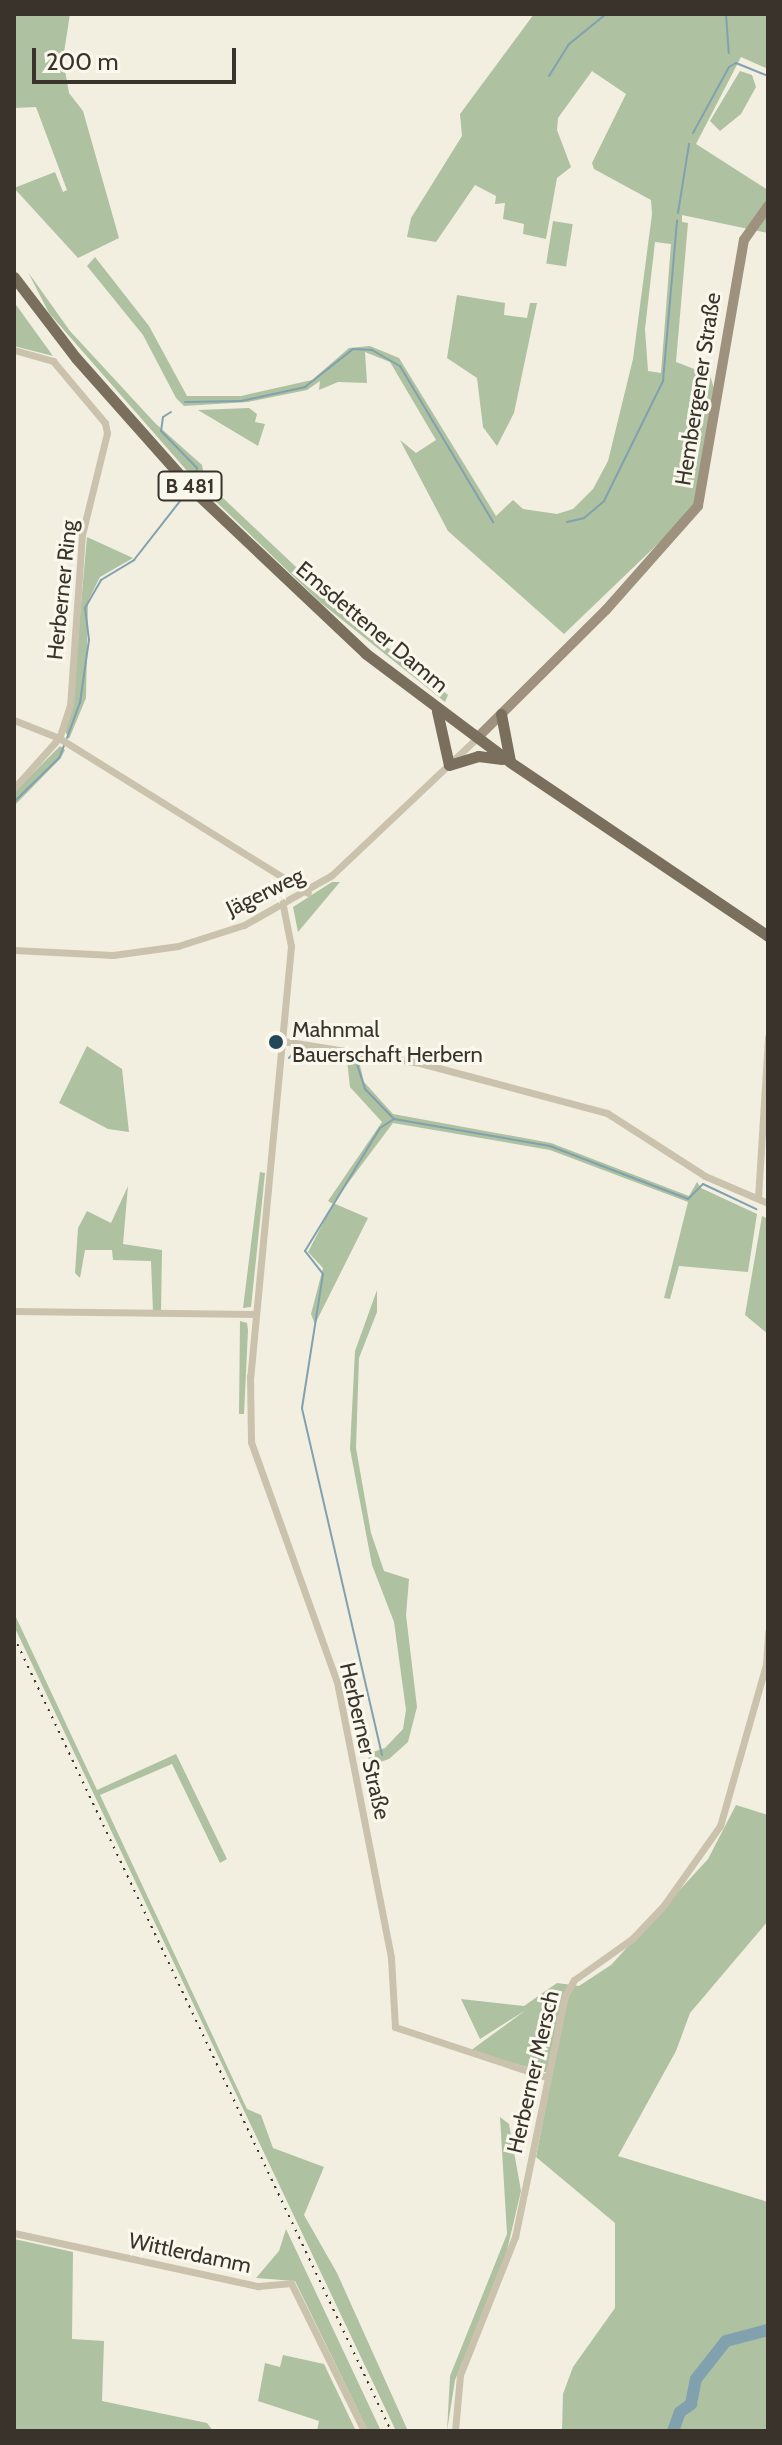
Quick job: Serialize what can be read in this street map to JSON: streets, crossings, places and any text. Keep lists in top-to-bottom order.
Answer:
{
  "streets": {
    "main road": ["B 481", "Emsdettener Damm"],
    "street": [
      "Hembergener Straße",
      "Herberner Ring",
      "Jägerweg",
      "Herberner Straße",
      "Herberner Mersch",
      "Wittlerdamm"
    ]
  },
  "crossings": [
    ["Hembergener Straße", "Emsdettener Damm"],
    ["Hembergener Straße", "Jägerweg"],
    ["Emsdettener Damm", "Jägerweg"],
    ["Jägerweg", "Herberner Straße"],
    ["Herberner Straße", "Herberner Mersch"]
  ],
  "places": ["Mahnmal Bauerschaft Herbern"],
  "scale_bar": "200 m"
}
